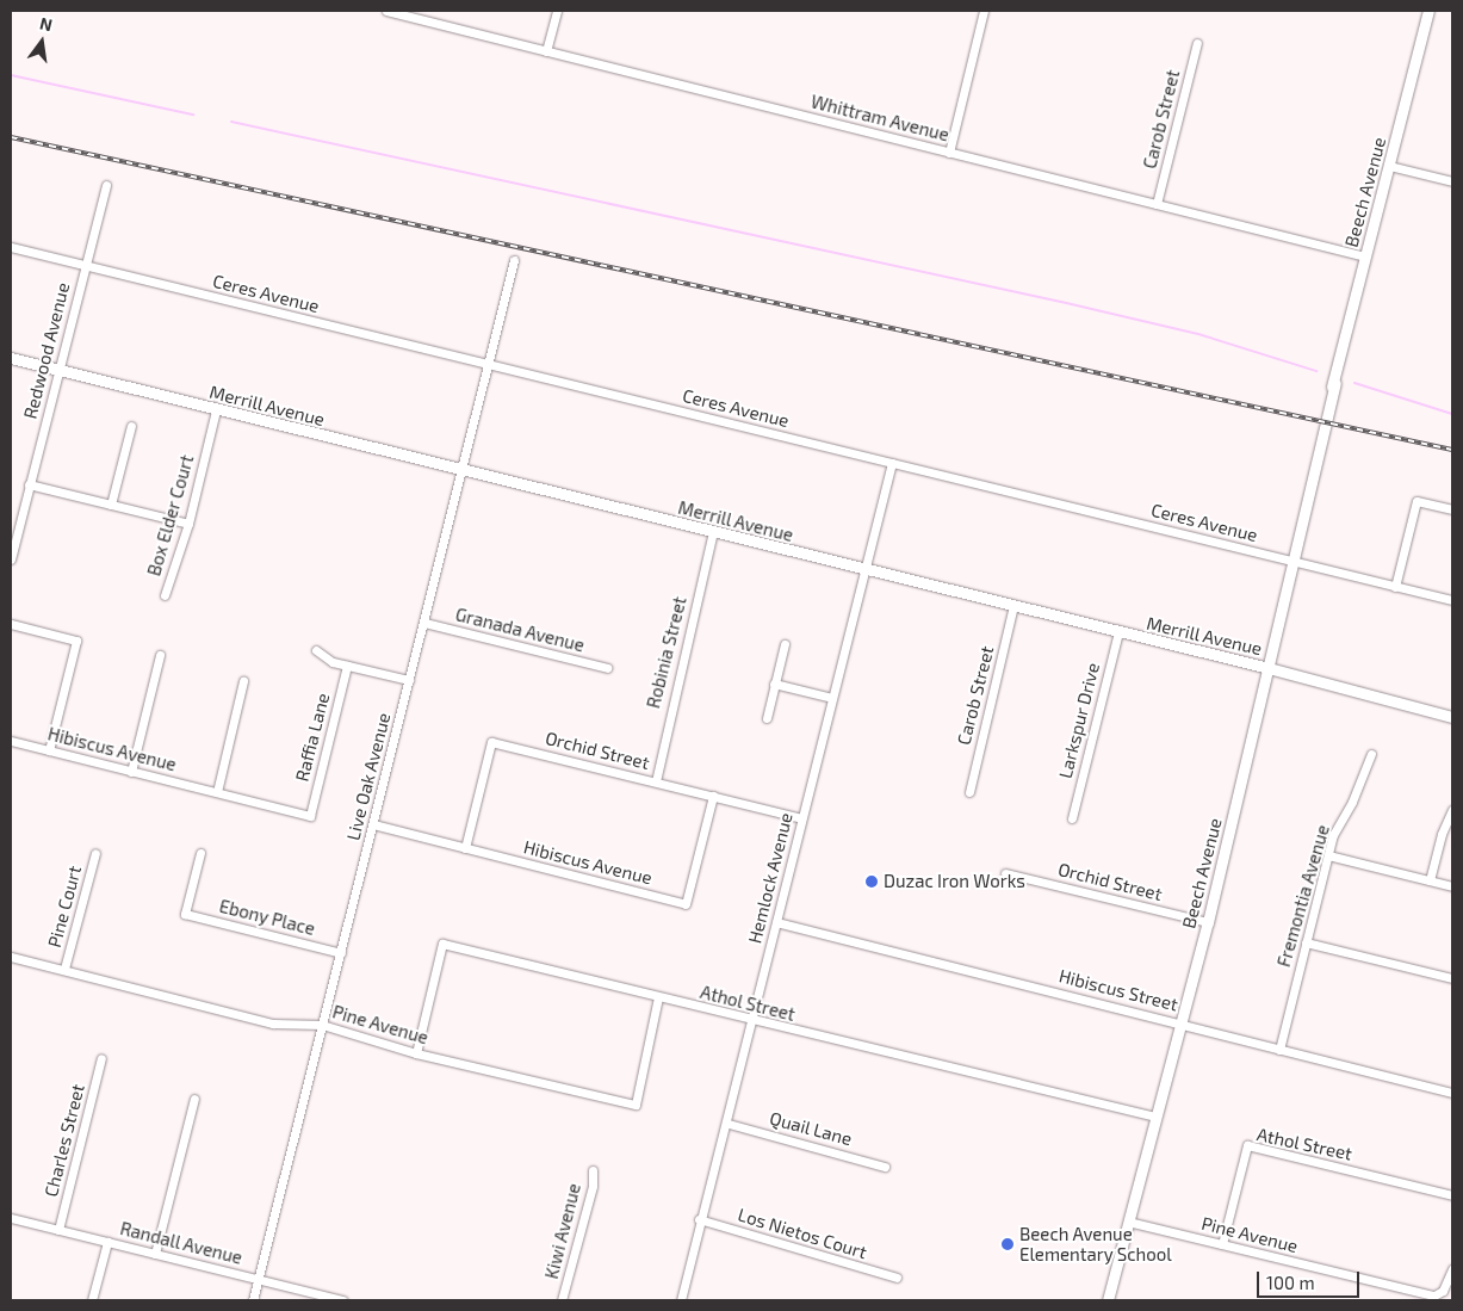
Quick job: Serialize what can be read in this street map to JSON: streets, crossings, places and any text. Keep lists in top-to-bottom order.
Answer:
{
  "streets": {
    "main road": ["Beech Avenue", "Merrill Avenue"],
    "street": [
      "Whittram Avenue",
      "Carob Street",
      "Ceres Avenue",
      "Redwood Avenue",
      "Box Elder Court",
      "Granada Avenue",
      "Robinia Street",
      "Larkspur Drive",
      "Raffia Lane",
      "Hibiscus Avenue",
      "Orchid Street",
      "Live Oak Avenue",
      "Hemlock Avenue",
      "Fremontia Avenue",
      "Pine Court",
      "Ebony Place",
      "Hibiscus Street",
      "Athol Street",
      "Pine Avenue",
      "Quail Lane",
      "Charles Street",
      "Kiwi Avenue",
      "Los Nietos Court",
      "Randall Avenue"
    ]
  },
  "crossings": [
    ["Whittram Avenue", "Carob Street"],
    ["Whittram Avenue", "Beech Avenue"],
    ["Carob Street", "Merrill Avenue"],
    ["Beech Avenue", "Ceres Avenue"],
    ["Beech Avenue", "Merrill Avenue"],
    ["Beech Avenue", "Orchid Street"],
    ["Beech Avenue", "Hibiscus Street"],
    ["Beech Avenue", "Athol Street"],
    ["Beech Avenue", "Pine Avenue"],
    ["Ceres Avenue", "Redwood Avenue"],
    ["Ceres Avenue", "Live Oak Avenue"],
    ["Ceres Avenue", "Hemlock Avenue"],
    ["Redwood Avenue", "Merrill Avenue"],
    ["Merrill Avenue", "Box Elder Court"],
    ["Merrill Avenue", "Robinia Street"],
    ["Merrill Avenue", "Larkspur Drive"],
    ["Merrill Avenue", "Live Oak Avenue"],
    ["Merrill Avenue", "Hemlock Avenue"],
    ["Granada Avenue", "Live Oak Avenue"],
    ["Robinia Street", "Orchid Street"],
    ["Raffia Lane", "Hibiscus Avenue"],
    ["Hibiscus Avenue", "Orchid Street"],
    ["Hibiscus Avenue", "Live Oak Avenue"],
    ["Orchid Street", "Hemlock Avenue"],
    ["Live Oak Avenue", "Ebony Place"],
    ["Live Oak Avenue", "Pine Avenue"],
    ["Live Oak Avenue", "Randall Avenue"],
    ["Hemlock Avenue", "Hibiscus Street"],
    ["Hemlock Avenue", "Athol Street"],
    ["Hemlock Avenue", "Quail Lane"],
    ["Hemlock Avenue", "Los Nietos Court"],
    ["Fremontia Avenue", "Hibiscus Street"],
    ["Pine Court", "Pine Avenue"],
    ["Athol Street", "Pine Avenue"],
    ["Charles Street", "Randall Avenue"]
  ],
  "places": ["Duzac Iron Works", "Beech Avenue Elementary School"],
  "scale_bar": "100 m",
  "north": "top"
}
